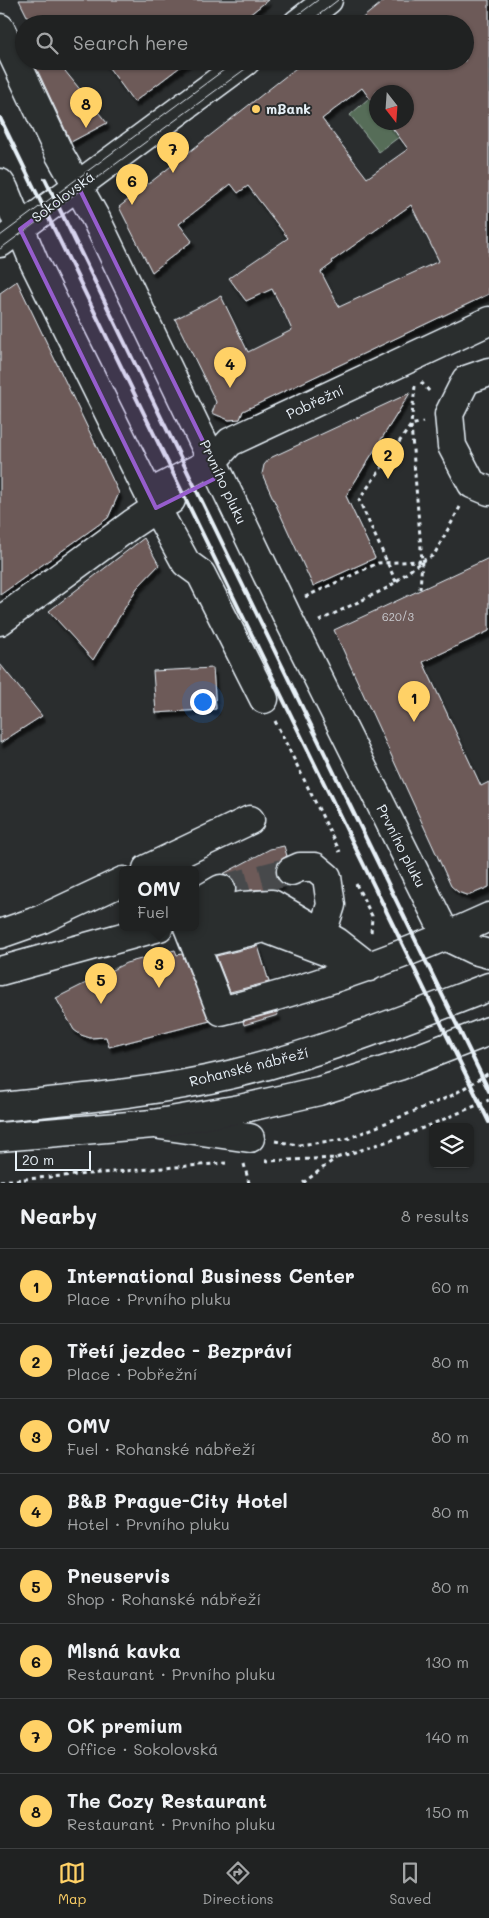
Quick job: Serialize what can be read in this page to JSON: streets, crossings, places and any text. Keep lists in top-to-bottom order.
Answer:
{
  "streets": {
    "street": [
      "Sokolovská",
      "Pobřežní",
      "Prvního pluku",
      "Rohanské nábřeží"
    ]
  },
  "crossings": [
    ["Sokolovská", "Prvního pluku"],
    ["Pobřežní", "Prvního pluku"]
  ],
  "places": ["mBank"],
  "house_numbers": ["620/3"],
  "scale_bar": "20 m",
  "north": "bottom",
  "page": {
    "search": "Search here",
    "pins": [
      "8",
      "7",
      "6",
      "4",
      "2",
      "1",
      "3",
      "5"
    ],
    "popup": ["OMV", "Fuel"],
    "scale": "20 m",
    "heading": ["Nearby", "8 results"],
    "list": [
      {
        "mark": "1",
        "name": "International Business Center",
        "note": "Place · Prvního pluku",
        "value": "60 m"
      },
      {
        "mark": "2",
        "name": "Třetí jezdec - Bezpráví",
        "note": "Place · Pobřežní",
        "value": "80 m"
      },
      {
        "mark": "3",
        "name": "OMV",
        "note": "Fuel · Rohanské nábřeží",
        "value": "80 m"
      },
      {
        "mark": "4",
        "name": "B&B Prague-City Hotel",
        "note": "Hotel · Prvního pluku",
        "value": "80 m"
      },
      {
        "mark": "5",
        "name": "Pneuservis",
        "note": "Shop · Rohanské nábřeží",
        "value": "80 m"
      },
      {
        "mark": "6",
        "name": "Mlsná kavka",
        "note": "Restaurant · Prvního pluku",
        "value": "130 m"
      },
      {
        "mark": "7",
        "name": "OK premium",
        "note": "Office · Sokolovská",
        "value": "140 m"
      },
      {
        "mark": "8",
        "name": "The Cozy Restaurant",
        "note": "Restaurant · Prvního pluku",
        "value": "150 m"
      }
    ],
    "nav": ["Map", "Directions", "Saved"]
  }
}
